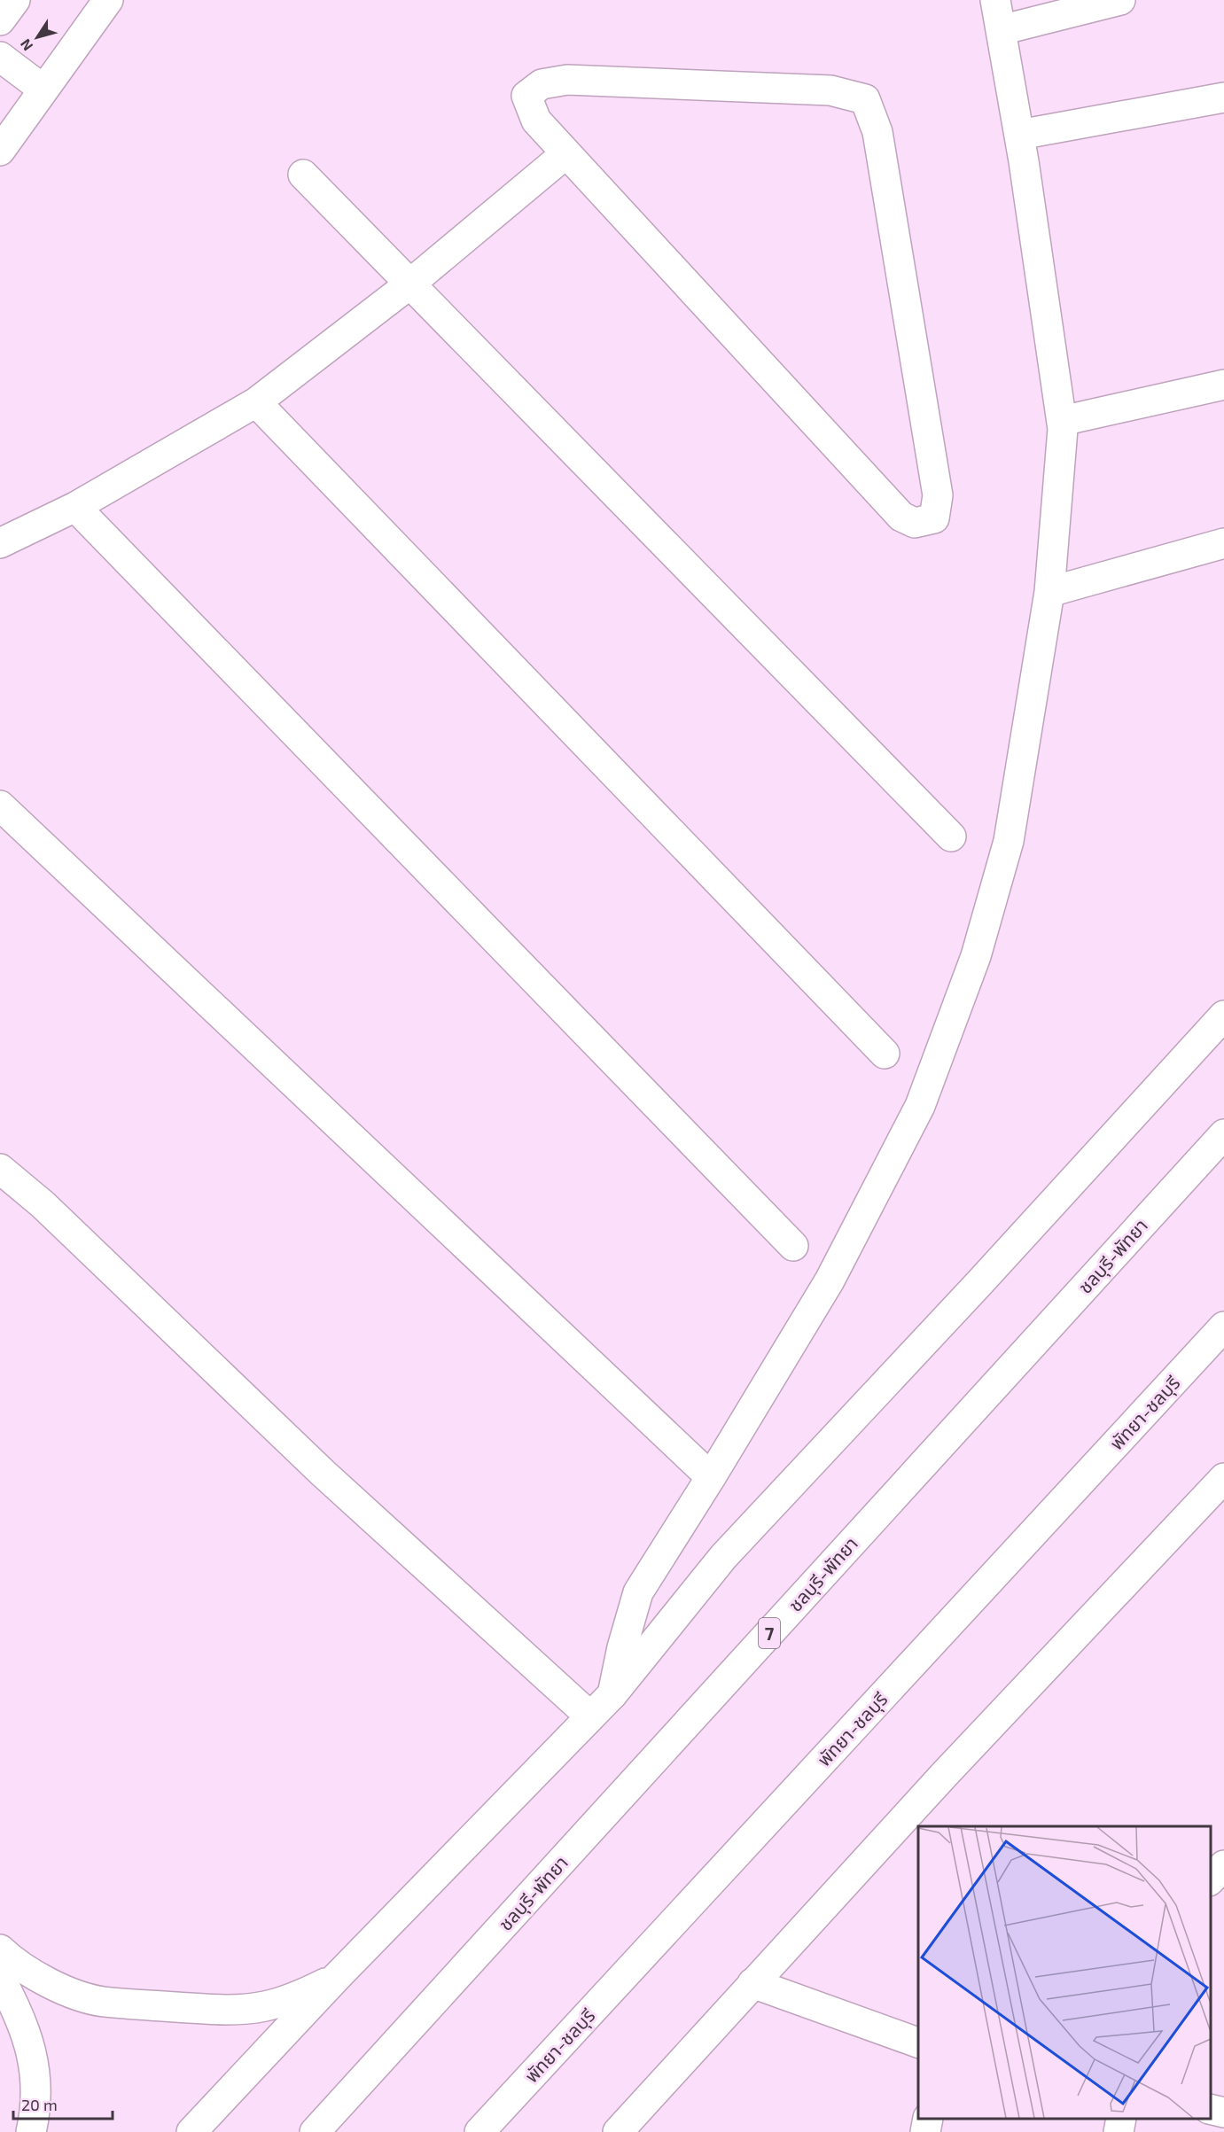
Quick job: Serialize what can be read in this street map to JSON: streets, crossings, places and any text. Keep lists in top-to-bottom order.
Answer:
{
  "streets": {
    "main road": ["ชลบุรี-พัทยา", "พัทยา-ชลบุรี", "7"]
  },
  "scale_bar": "20 m",
  "north": "bottom left"
}
